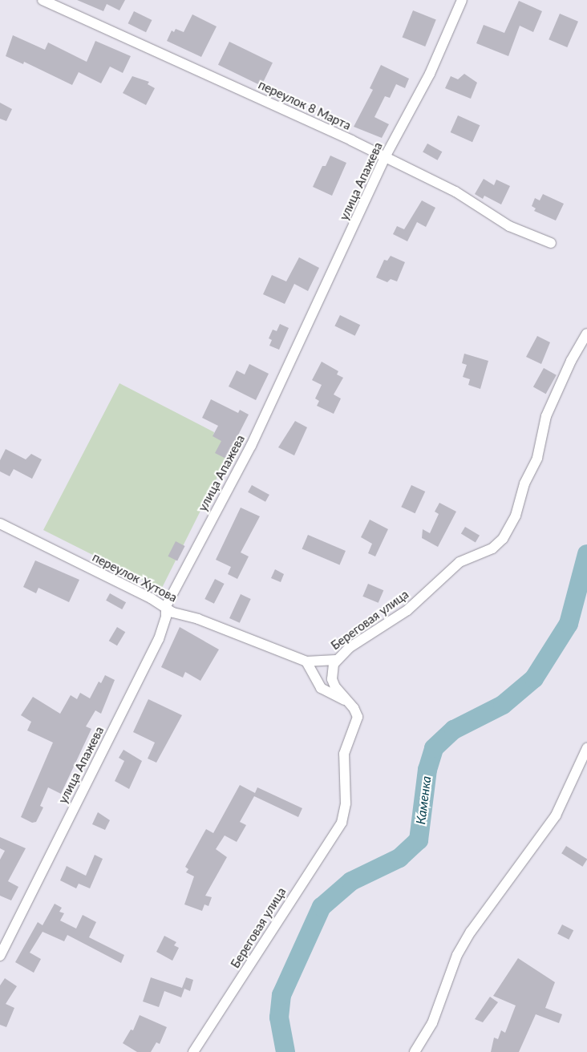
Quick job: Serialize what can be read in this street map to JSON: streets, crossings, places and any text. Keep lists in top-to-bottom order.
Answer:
{
  "streets": {
    "street": [
      "переулок 8 Марта",
      "улица Апажева",
      "переулок Хутова",
      "Береговая улица"
    ]
  },
  "crossings": [
    ["переулок 8 Марта", "улица Апажева"],
    ["улица Апажева", "переулок Хутова"]
  ],
  "water": ["Каменка"]
}
